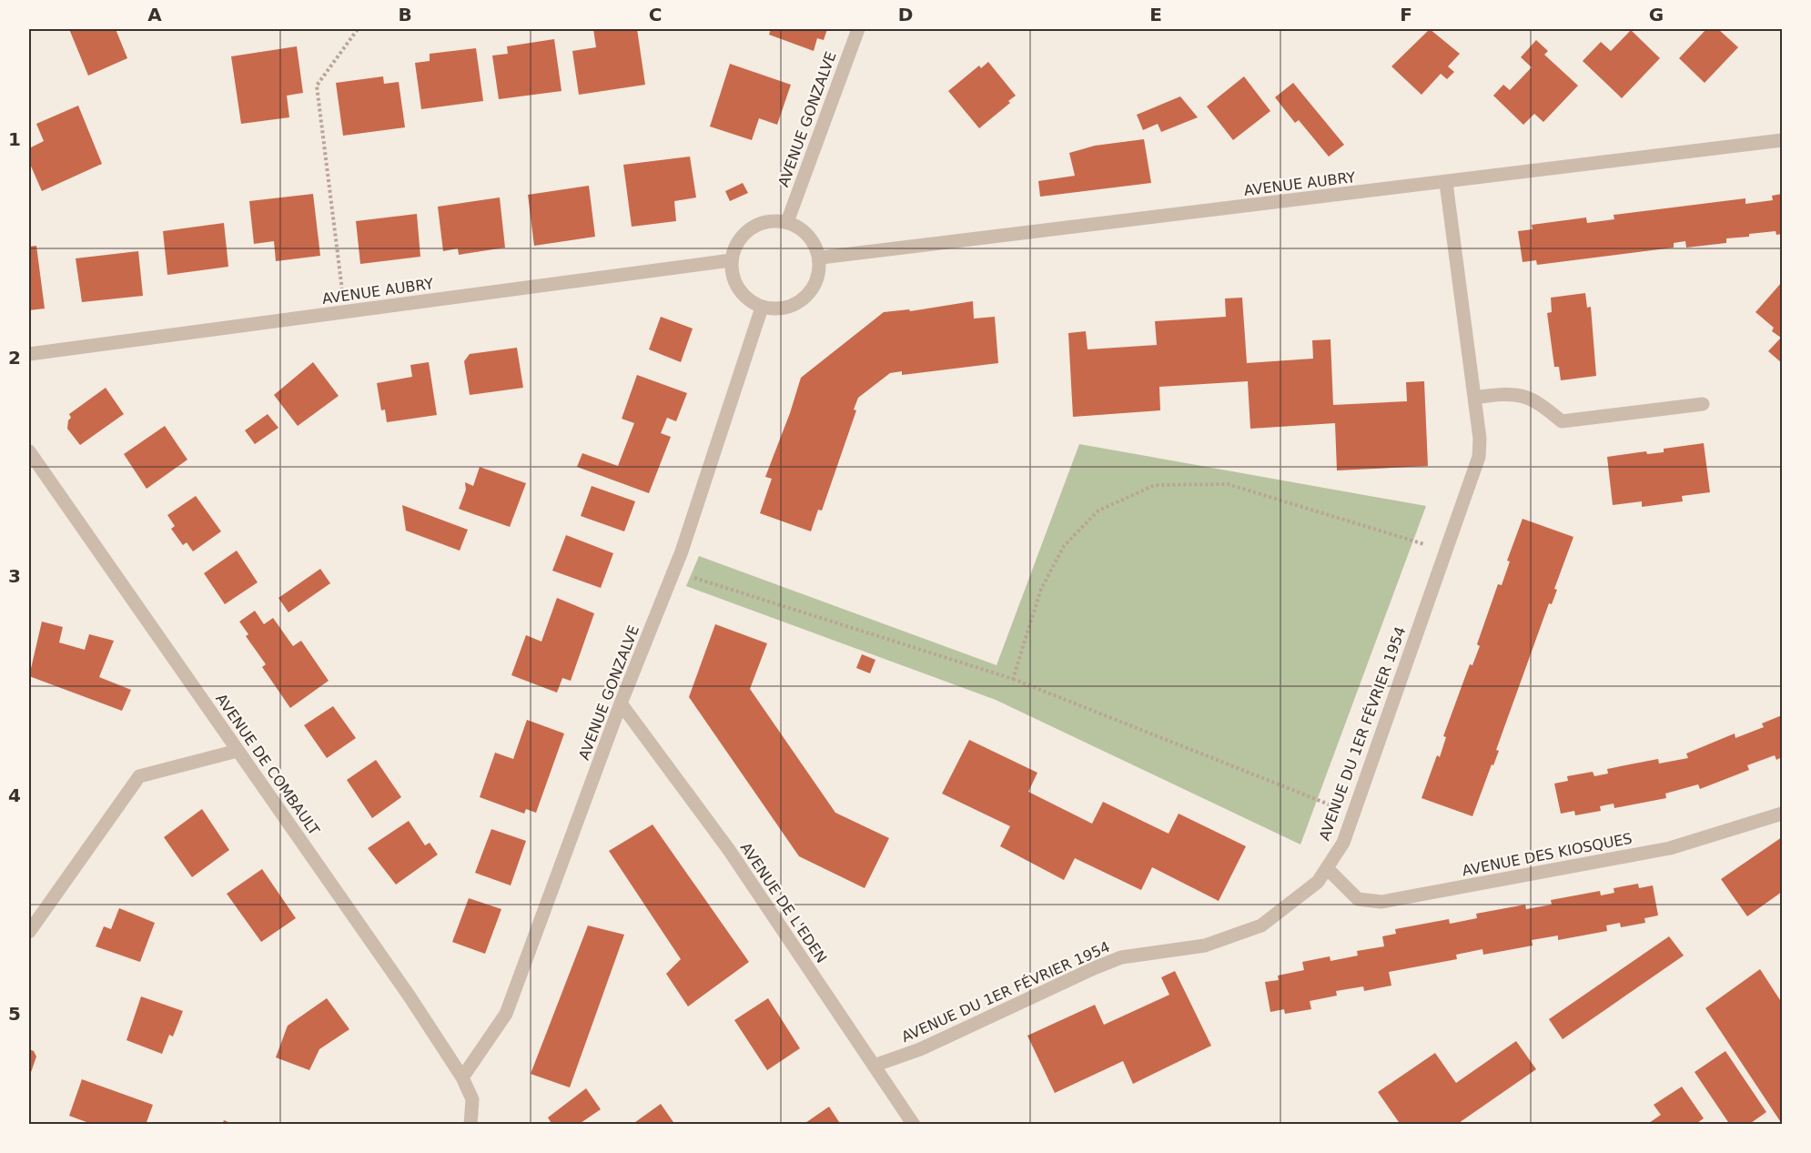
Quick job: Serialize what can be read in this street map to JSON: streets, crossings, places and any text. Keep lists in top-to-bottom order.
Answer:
{
  "streets": {
    "street": [
      "AVENUE GONZALVE",
      "AVENUE AUBRY",
      "AVENUE DU 1ER FÉVRIER 1954",
      "AVENUE DE COMBAULT",
      "AVENUE DES KIOSQUES",
      "AVENUE DE L'EDEN"
    ]
  },
  "crossings": [
    ["AVENUE GONZALVE", "AVENUE AUBRY"],
    ["AVENUE GONZALVE", "AVENUE DE COMBAULT"],
    ["AVENUE GONZALVE", "AVENUE DE L'EDEN"],
    ["AVENUE AUBRY", "AVENUE DU 1ER FÉVRIER 1954"],
    ["AVENUE DU 1ER FÉVRIER 1954", "AVENUE DES KIOSQUES"],
    ["AVENUE DU 1ER FÉVRIER 1954", "AVENUE DE L'EDEN"]
  ],
  "grid": {
    "columns": [
      "A",
      "B",
      "C",
      "D",
      "E",
      "F",
      "G"
    ],
    "rows": [
      "1",
      "2",
      "3",
      "4",
      "5"
    ]
  }
}
